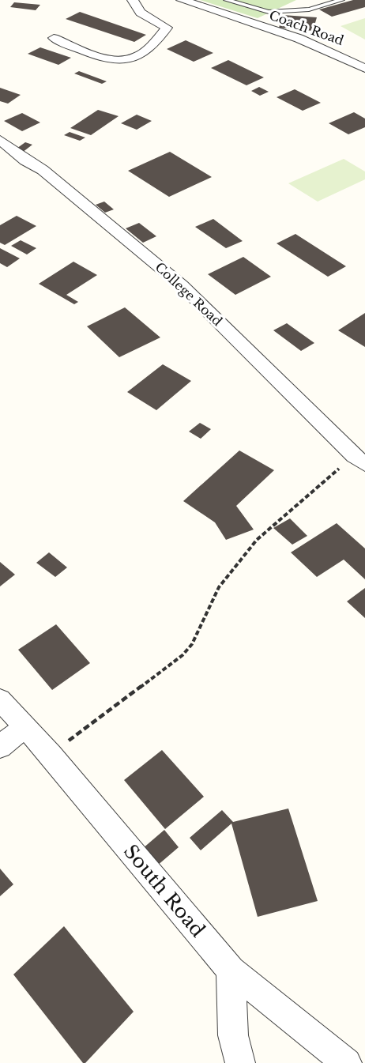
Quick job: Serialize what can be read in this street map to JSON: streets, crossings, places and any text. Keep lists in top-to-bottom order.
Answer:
{
  "streets": {
    "street": ["Coach Road", "College Road", "South Road"]
  }
}
